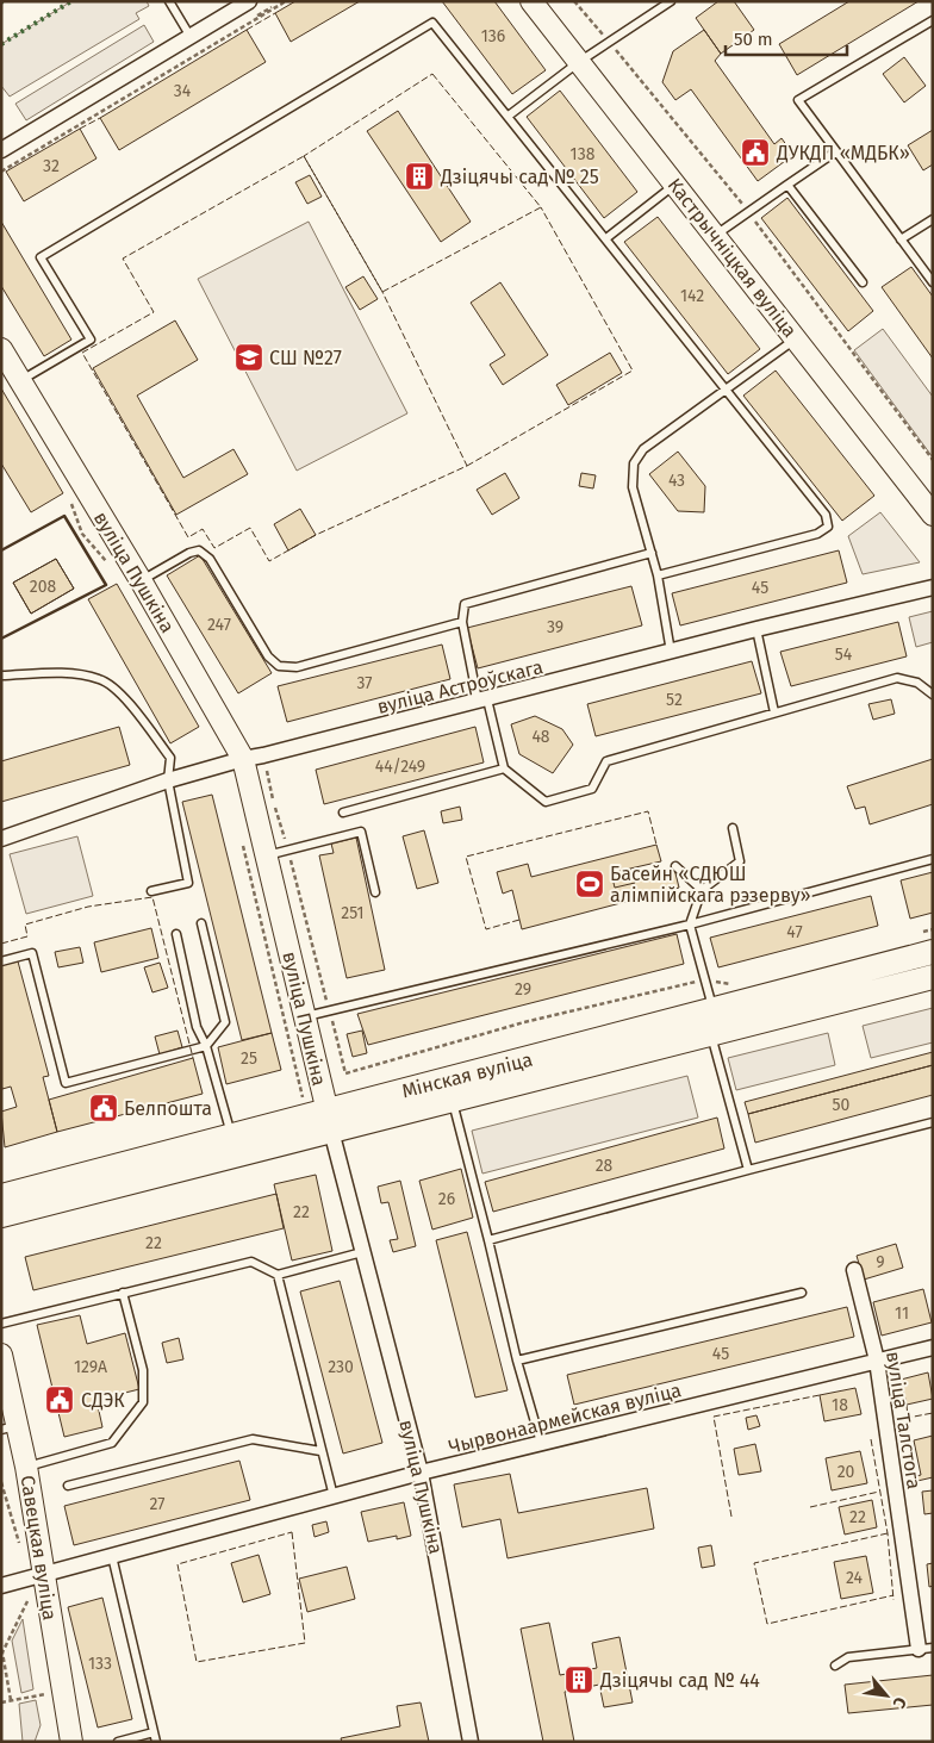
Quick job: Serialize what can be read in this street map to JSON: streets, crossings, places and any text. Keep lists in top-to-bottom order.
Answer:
{
  "streets": {
    "main road": [
      "Кастрычніцкая вуліца",
      "вуліца Пушкіна",
      "Мінская вуліца",
      "Савецкая вуліца"
    ],
    "street": ["вуліца Астроўскага", "Чырвонаармейская вуліца", "вуліца Талстога"]
  },
  "crossings": [
    ["вуліца Пушкіна", "вуліца Астроўскага"],
    ["вуліца Пушкіна", "Мінская вуліца"],
    ["вуліца Пушкіна", "Чырвонаармейская вуліца"],
    ["Чырвонаармейская вуліца", "вуліца Талстога"],
    ["Чырвонаармейская вуліца", "Савецкая вуліца"]
  ],
  "places": {
    "public building": ["ДУКДП «МДБК»", "Белпошта", "СДЭК"],
    "building": ["Дзіцячы сад № 25", "Дзіцячы сад № 44"],
    "school or university": ["СШ №27"],
    "sports": ["Басейн «СДЮШ алімпійскага рэзерву»"]
  },
  "house_numbers": [
    "136",
    "34",
    "138",
    "32",
    "142",
    "43",
    "208",
    "45",
    "247",
    "39",
    "54",
    "37",
    "52",
    "48",
    "44/249",
    "251",
    "47",
    "29",
    "25",
    "50",
    "28",
    "26",
    "22",
    "22",
    "9",
    "11",
    "45",
    "129А",
    "230",
    "18",
    "20",
    "27",
    "22",
    "24",
    "133"
  ],
  "scale_bar": "50 m",
  "north": "bottom right"
}
